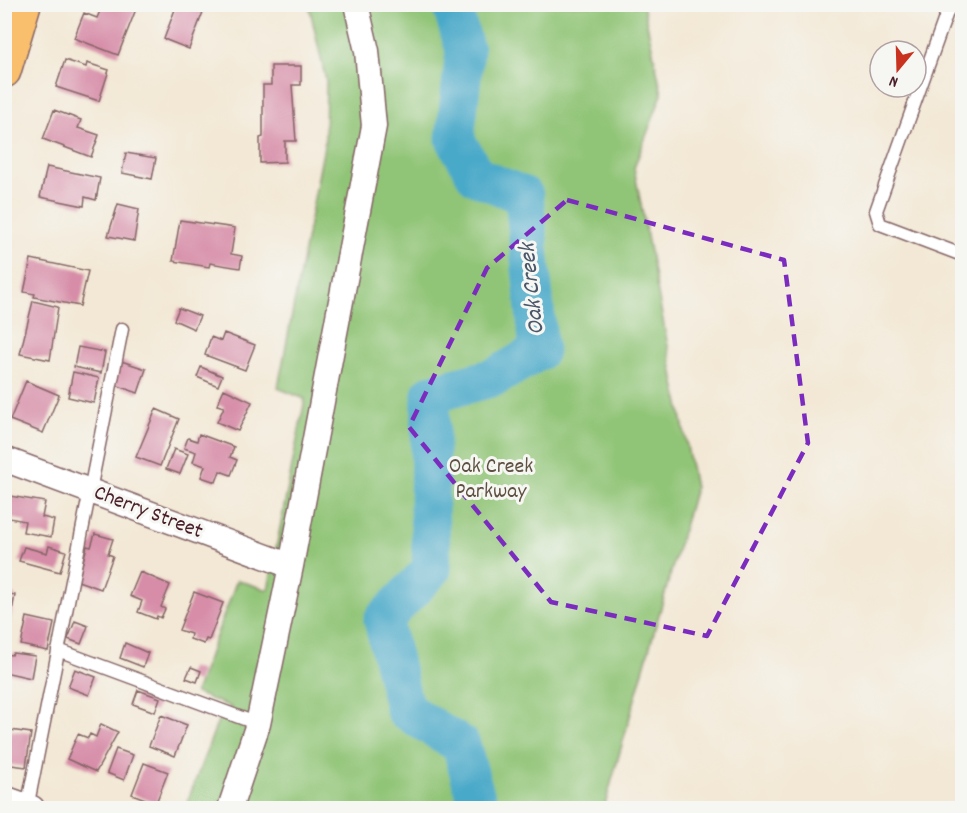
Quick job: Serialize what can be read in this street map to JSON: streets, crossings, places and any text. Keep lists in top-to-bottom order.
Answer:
{
  "streets": {
    "street": ["Cherry Street"]
  },
  "water": ["Oak Creek"],
  "parks": ["Oak Creek Parkway"],
  "north": "bottom"
}
